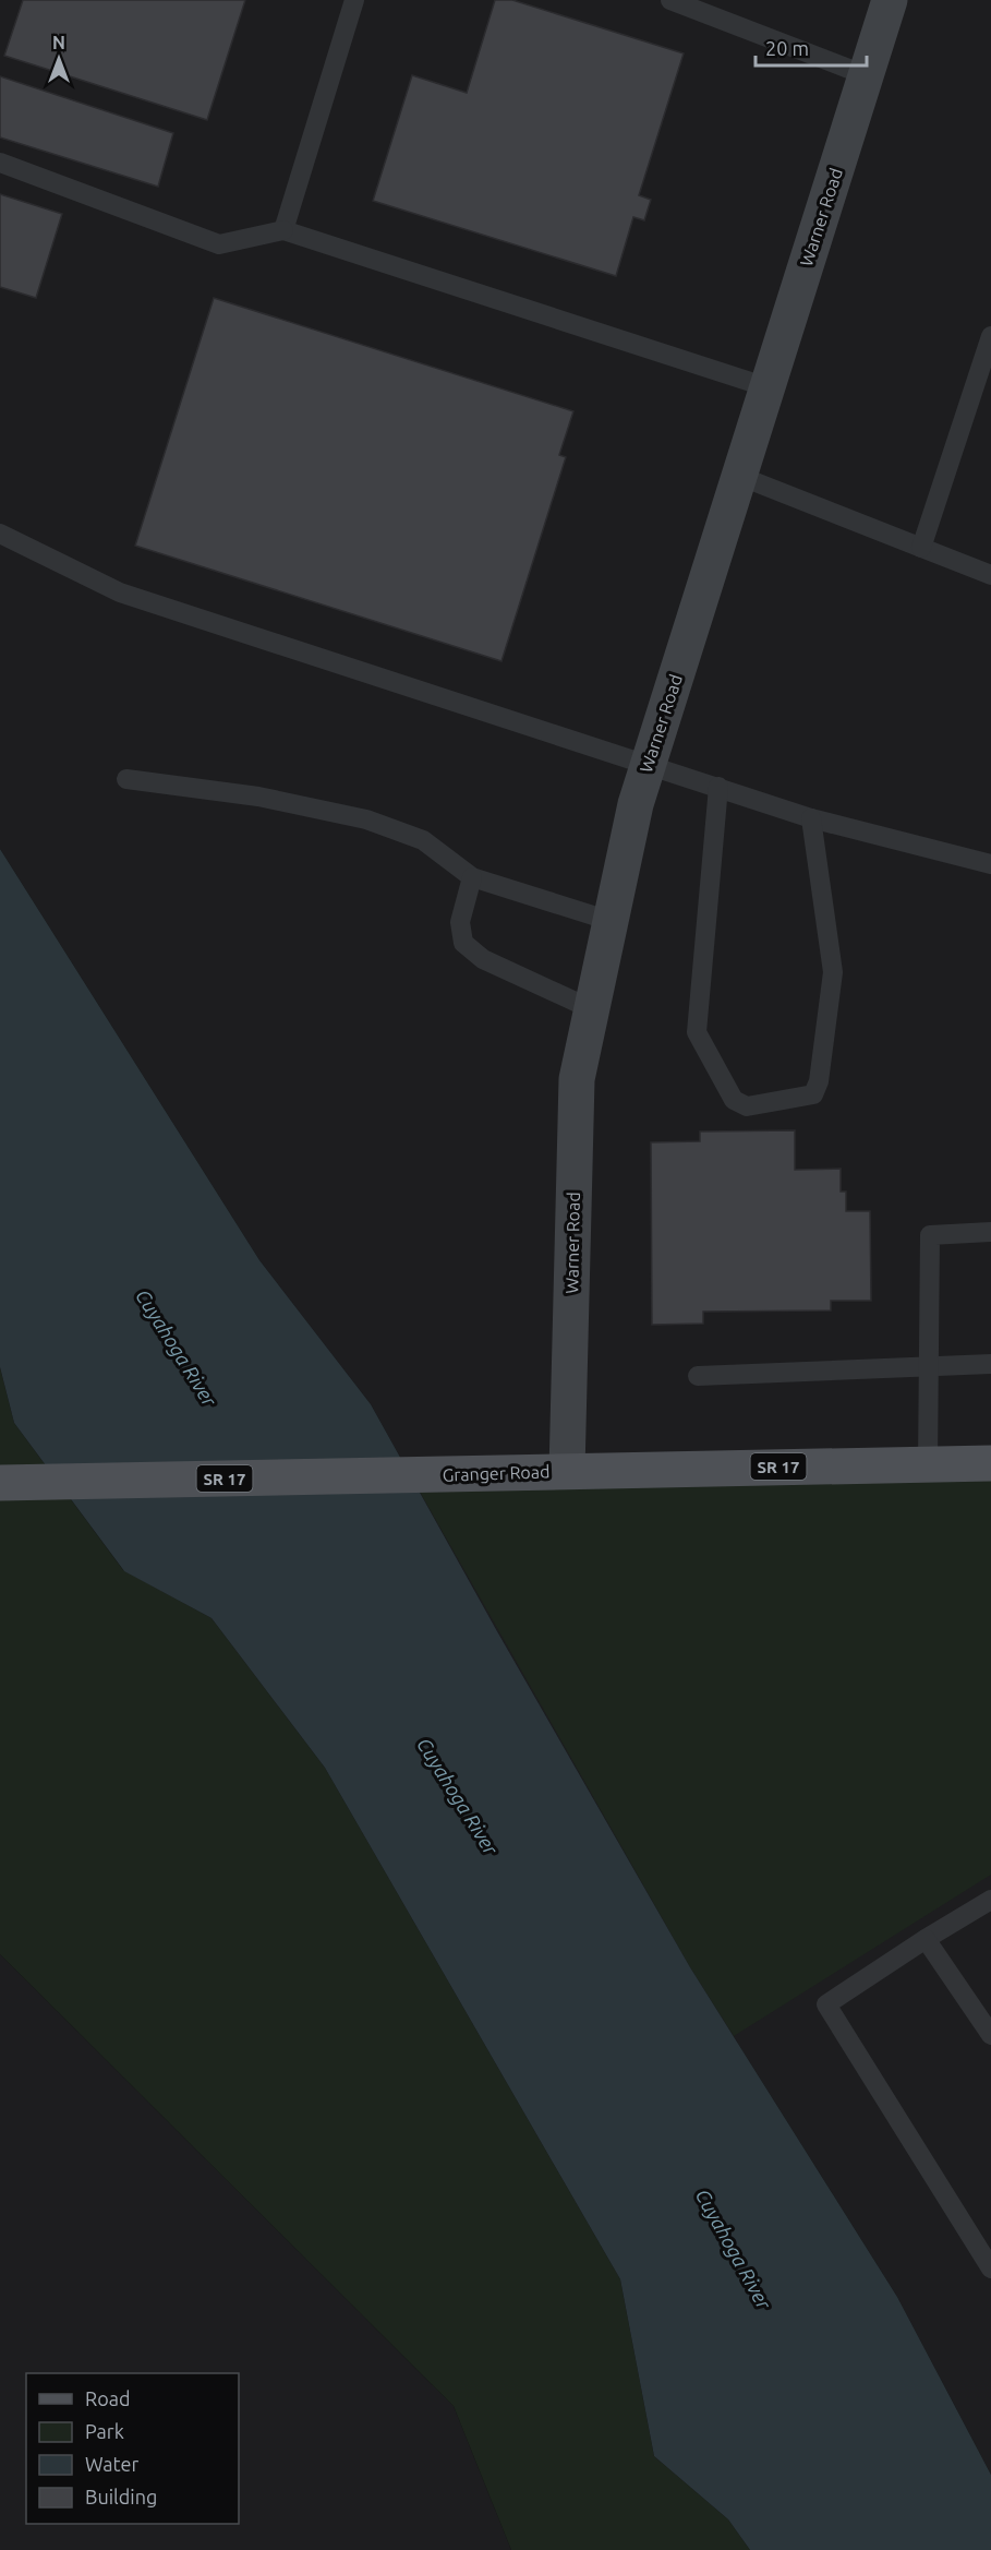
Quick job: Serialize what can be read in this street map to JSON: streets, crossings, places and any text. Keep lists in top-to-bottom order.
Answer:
{
  "streets": {
    "main road": ["Warner Road", "SR 17", "Granger Road"]
  },
  "crossings": [
    ["Warner Road", "Granger Road"]
  ],
  "water": ["Cuyahoga River"],
  "legend": [
    "Road",
    "Park",
    "Water",
    "Building"
  ],
  "scale_bar": "20 m",
  "north": "top"
}
